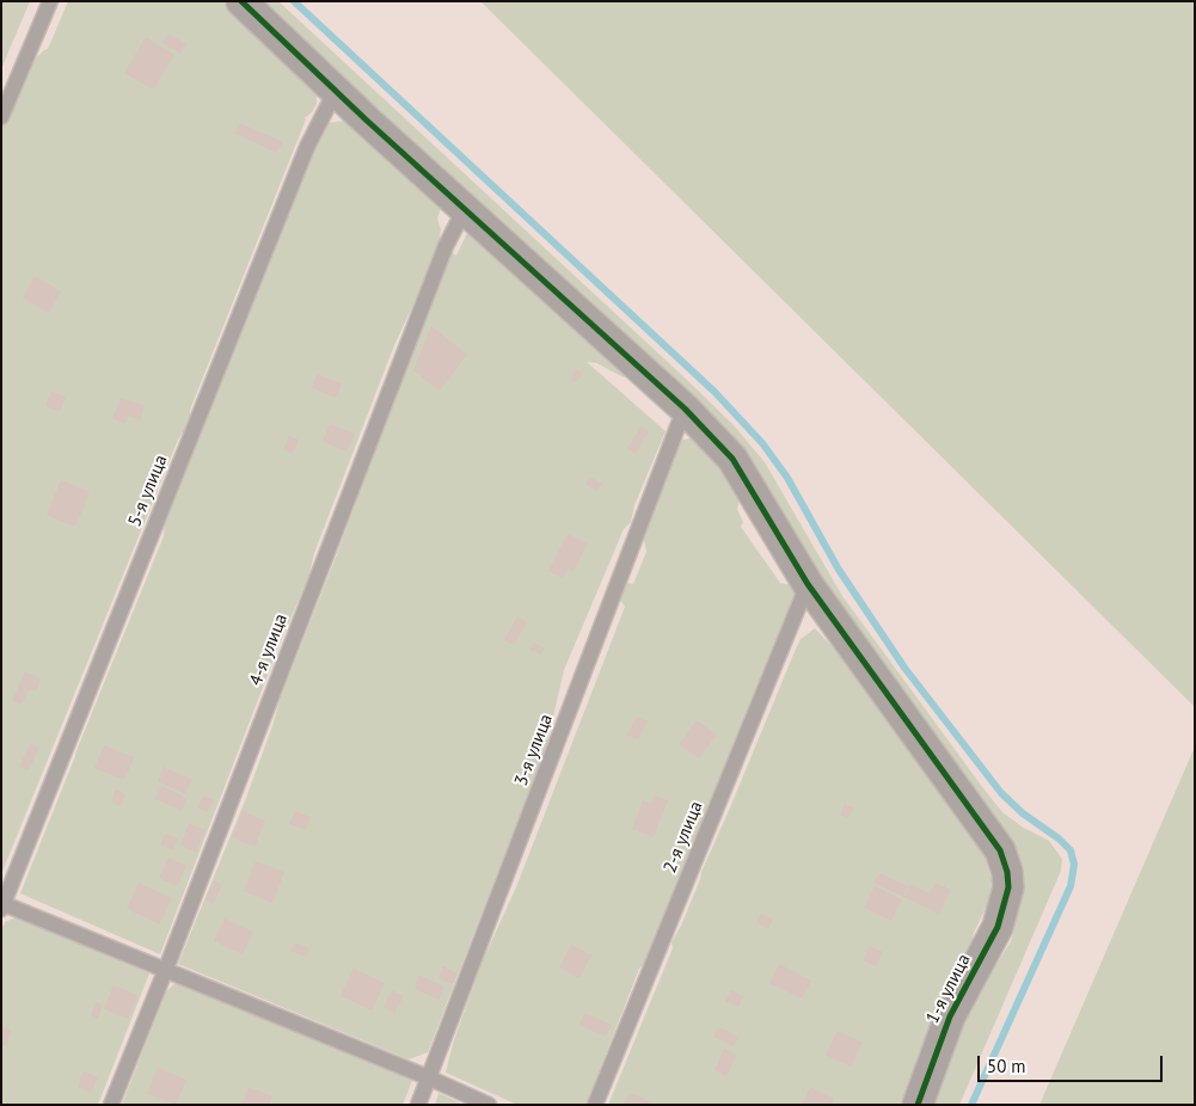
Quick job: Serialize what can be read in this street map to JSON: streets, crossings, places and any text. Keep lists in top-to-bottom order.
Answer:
{
  "streets": {
    "street": ["1-я улица"],
    "lane": [
      "5-я улица",
      "4-я улица",
      "3-я улица",
      "2-я улица"
    ]
  },
  "crossings": [
    ["2-я улица", "1-я улица"]
  ],
  "scale_bar": "50 m"
}
